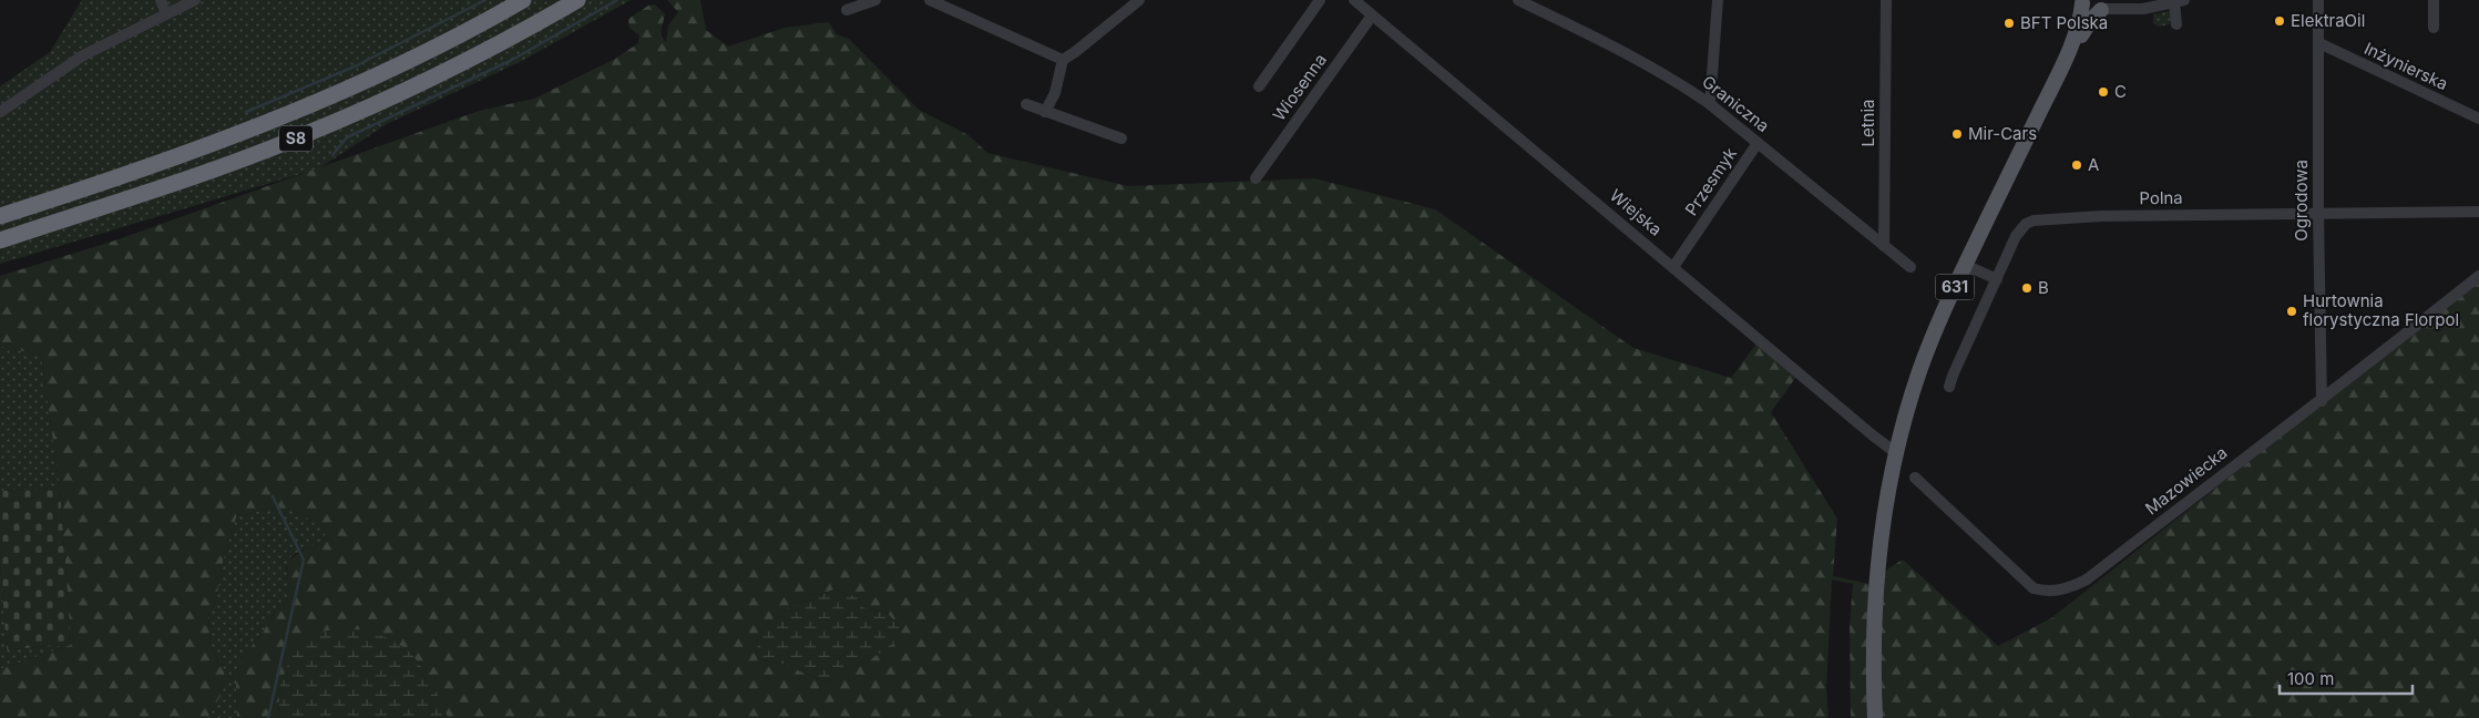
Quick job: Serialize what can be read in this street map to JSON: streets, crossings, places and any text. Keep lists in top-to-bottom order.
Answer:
{
  "streets": {
    "highway": ["S8"],
    "main road": ["631"],
    "street": [
      "Inżynierska",
      "Wiosenna",
      "Graniczna",
      "Letnia",
      "Przesmyk",
      "Polna",
      "Ogrodowa",
      "Wiejska",
      "Mazowiecka"
    ]
  },
  "crossings": [
    ["Inżynierska", "Ogrodowa"],
    ["Wiosenna", "Wiejska"],
    ["Graniczna", "Letnia"],
    ["Graniczna", "Przesmyk"],
    ["Przesmyk", "Wiejska"],
    ["Polna", "Ogrodowa"],
    ["Ogrodowa", "Mazowiecka"],
    ["Wiejska", "631"]
  ],
  "places": [
    "ElektraOil",
    "BFT Polska",
    "C",
    "Mir-Cars",
    "A",
    "B",
    "Hurtownia florystyczna Florpol"
  ],
  "scale_bar": "100 m"
}
